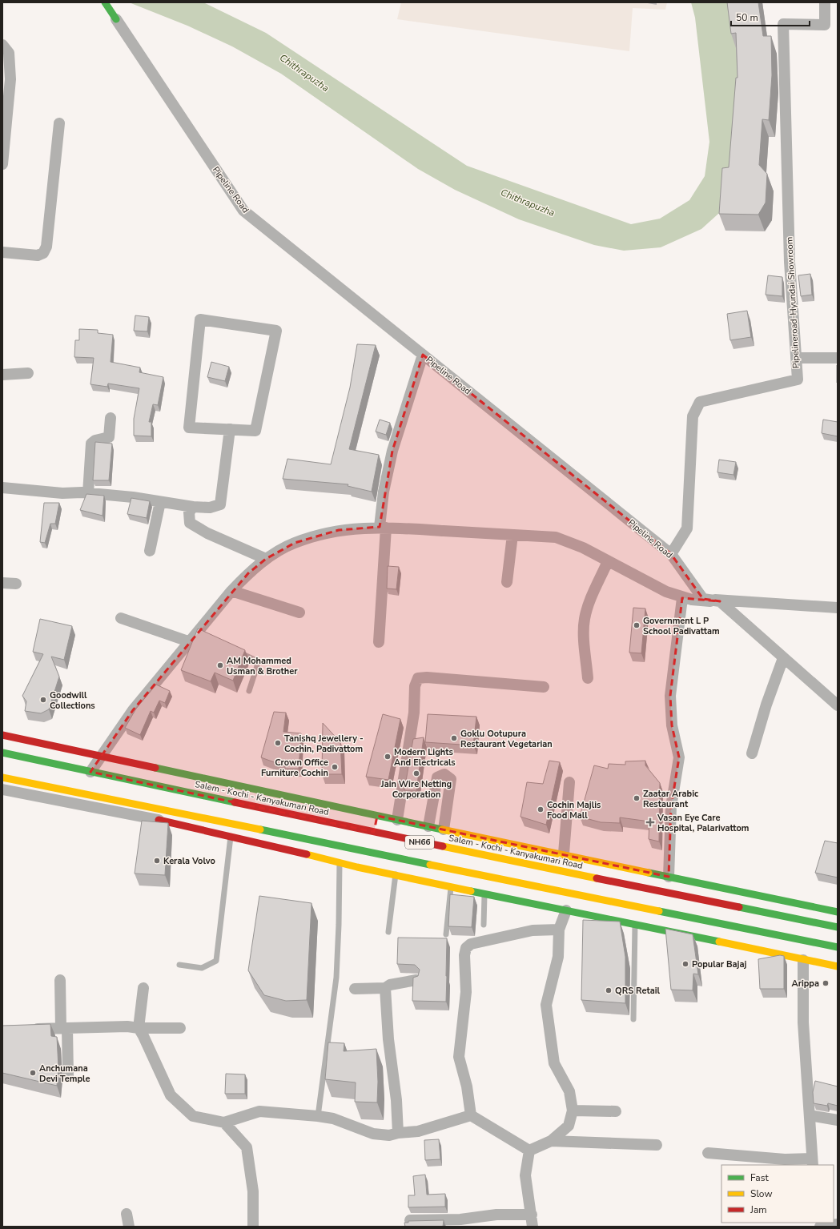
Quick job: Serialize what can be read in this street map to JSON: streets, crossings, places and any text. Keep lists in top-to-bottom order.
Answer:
{
  "streets": {
    "main road": ["Pipeline Road", "Salem - Kochi - Kanyakumari Road", "NH66"],
    "street": ["Pipelineroad-Hyundai Showroom"]
  },
  "crossings": [
    ["Pipeline Road", "Pipelineroad-Hyundai Showroom"]
  ],
  "water": ["Chithrapuzha"],
  "places": {
    "other": [
      "Government L P School Padivattam",
      "AM Mohammed Usman & Brother",
      "Goodwill Collections",
      "Goklu Ootupura Restaurant Vegetarian",
      "Tanishq Jewellery - Cochin, Padivattom",
      "Modern Lights And Electricals",
      "Crown Office Furniture Cochin",
      "Jain Wire Netting Corporation",
      "Zaatar Arabic Restaurant",
      "Cochin Majlis Food Mall",
      "Kerala Volvo",
      "Popular Bajaj",
      "Arippa",
      "QRS Retail",
      "Anchumana Devi Temple"
    ],
    "health": ["Vasan Eye Care Hospital, Palarivattom"]
  },
  "legend": ["Fast", "Slow", "Jam"],
  "scale_bar": "50 m"
}
